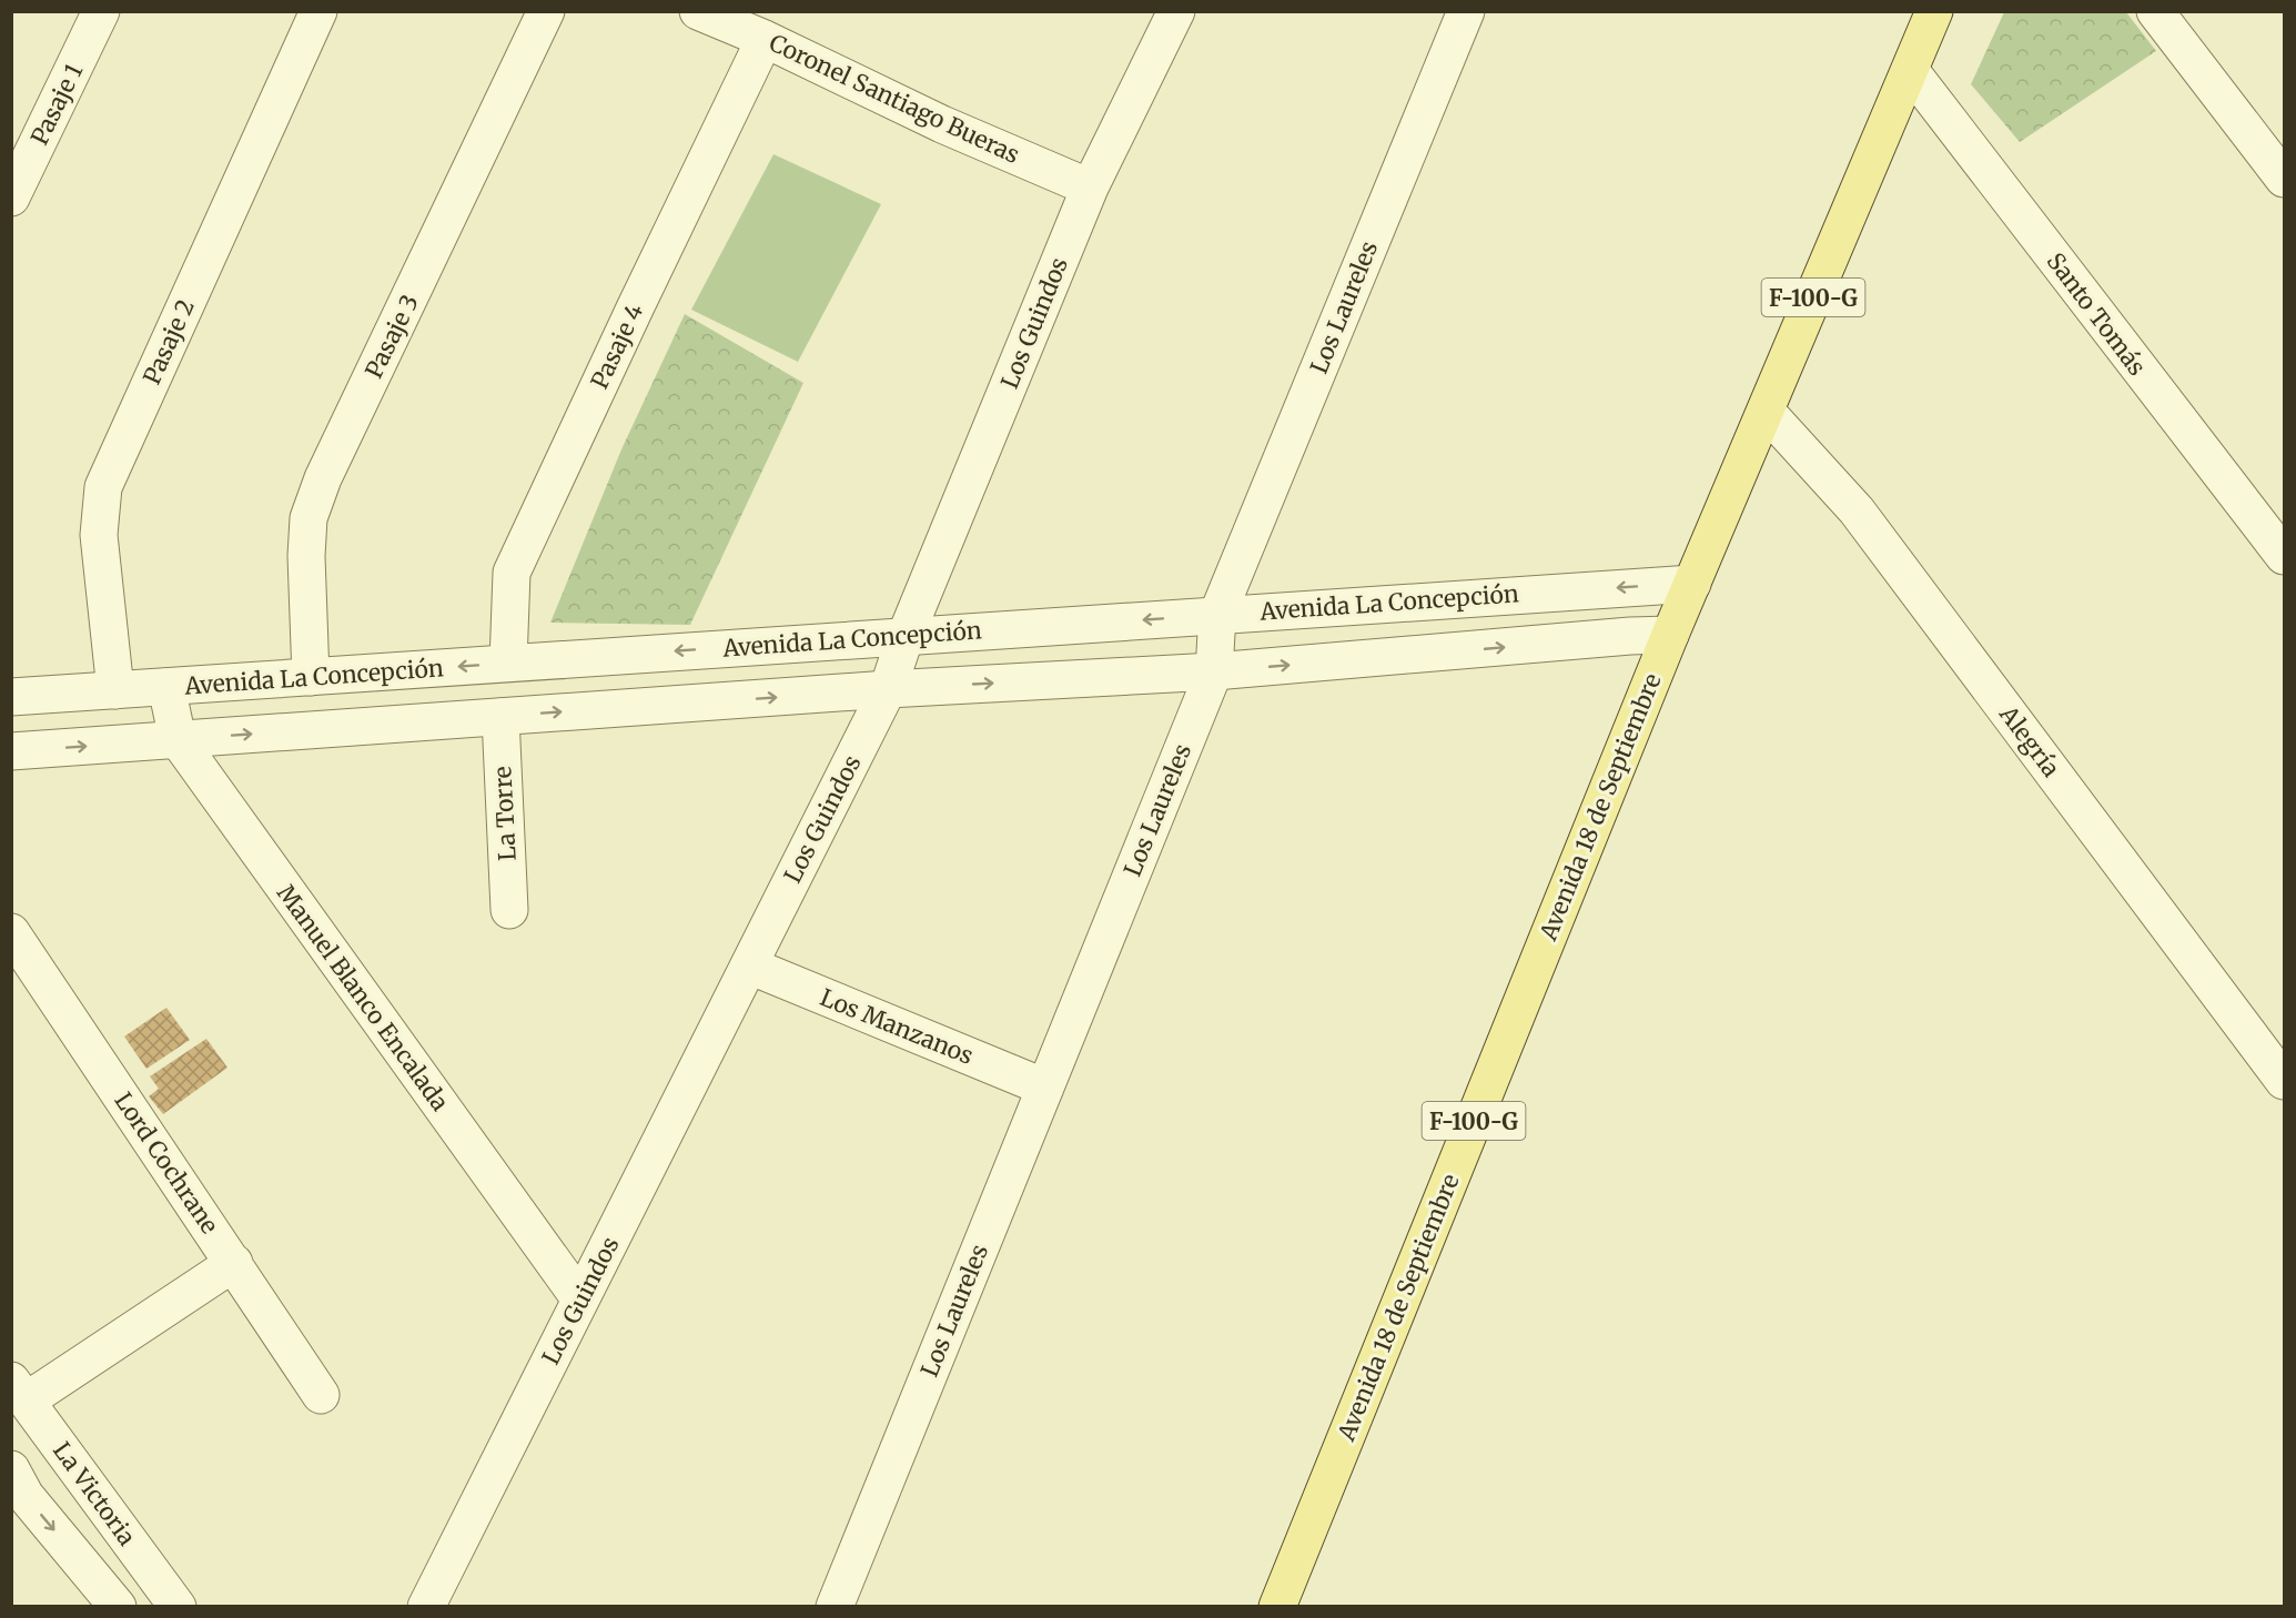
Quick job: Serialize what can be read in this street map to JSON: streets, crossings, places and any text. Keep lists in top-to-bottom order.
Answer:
{
  "streets": {
    "main road": ["F-100-G", "Avenida 18 de Septiembre"],
    "street": [
      "Coronel Santiago Bueras",
      "Pasaje 1",
      "Los Laureles",
      "Santo Tomás",
      "Los Guindos",
      "Pasaje 3",
      "Pasaje 2",
      "Pasaje 4",
      "Avenida La Concepción",
      "Alegría",
      "La Torre",
      "Manuel Blanco Encalada",
      "Los Manzanos",
      "Lord Cochrane",
      "La Victoria"
    ]
  },
  "crossings": [
    ["Coronel Santiago Bueras", "Los Guindos"],
    ["Coronel Santiago Bueras", "Pasaje 4"],
    ["Los Laureles", "Avenida La Concepción"],
    ["Los Laureles", "Los Manzanos"],
    ["Santo Tomás", "Avenida 18 de Septiembre"],
    ["Los Guindos", "Avenida La Concepción"],
    ["Los Guindos", "Manuel Blanco Encalada"],
    ["Los Guindos", "Los Manzanos"],
    ["Pasaje 3", "Avenida La Concepción"],
    ["Pasaje 2", "Avenida La Concepción"],
    ["Pasaje 4", "Avenida La Concepción"],
    ["Avenida La Concepción", "Avenida 18 de Septiembre"],
    ["Avenida La Concepción", "Manuel Blanco Encalada"],
    ["Alegría", "Avenida 18 de Septiembre"]
  ]
}
